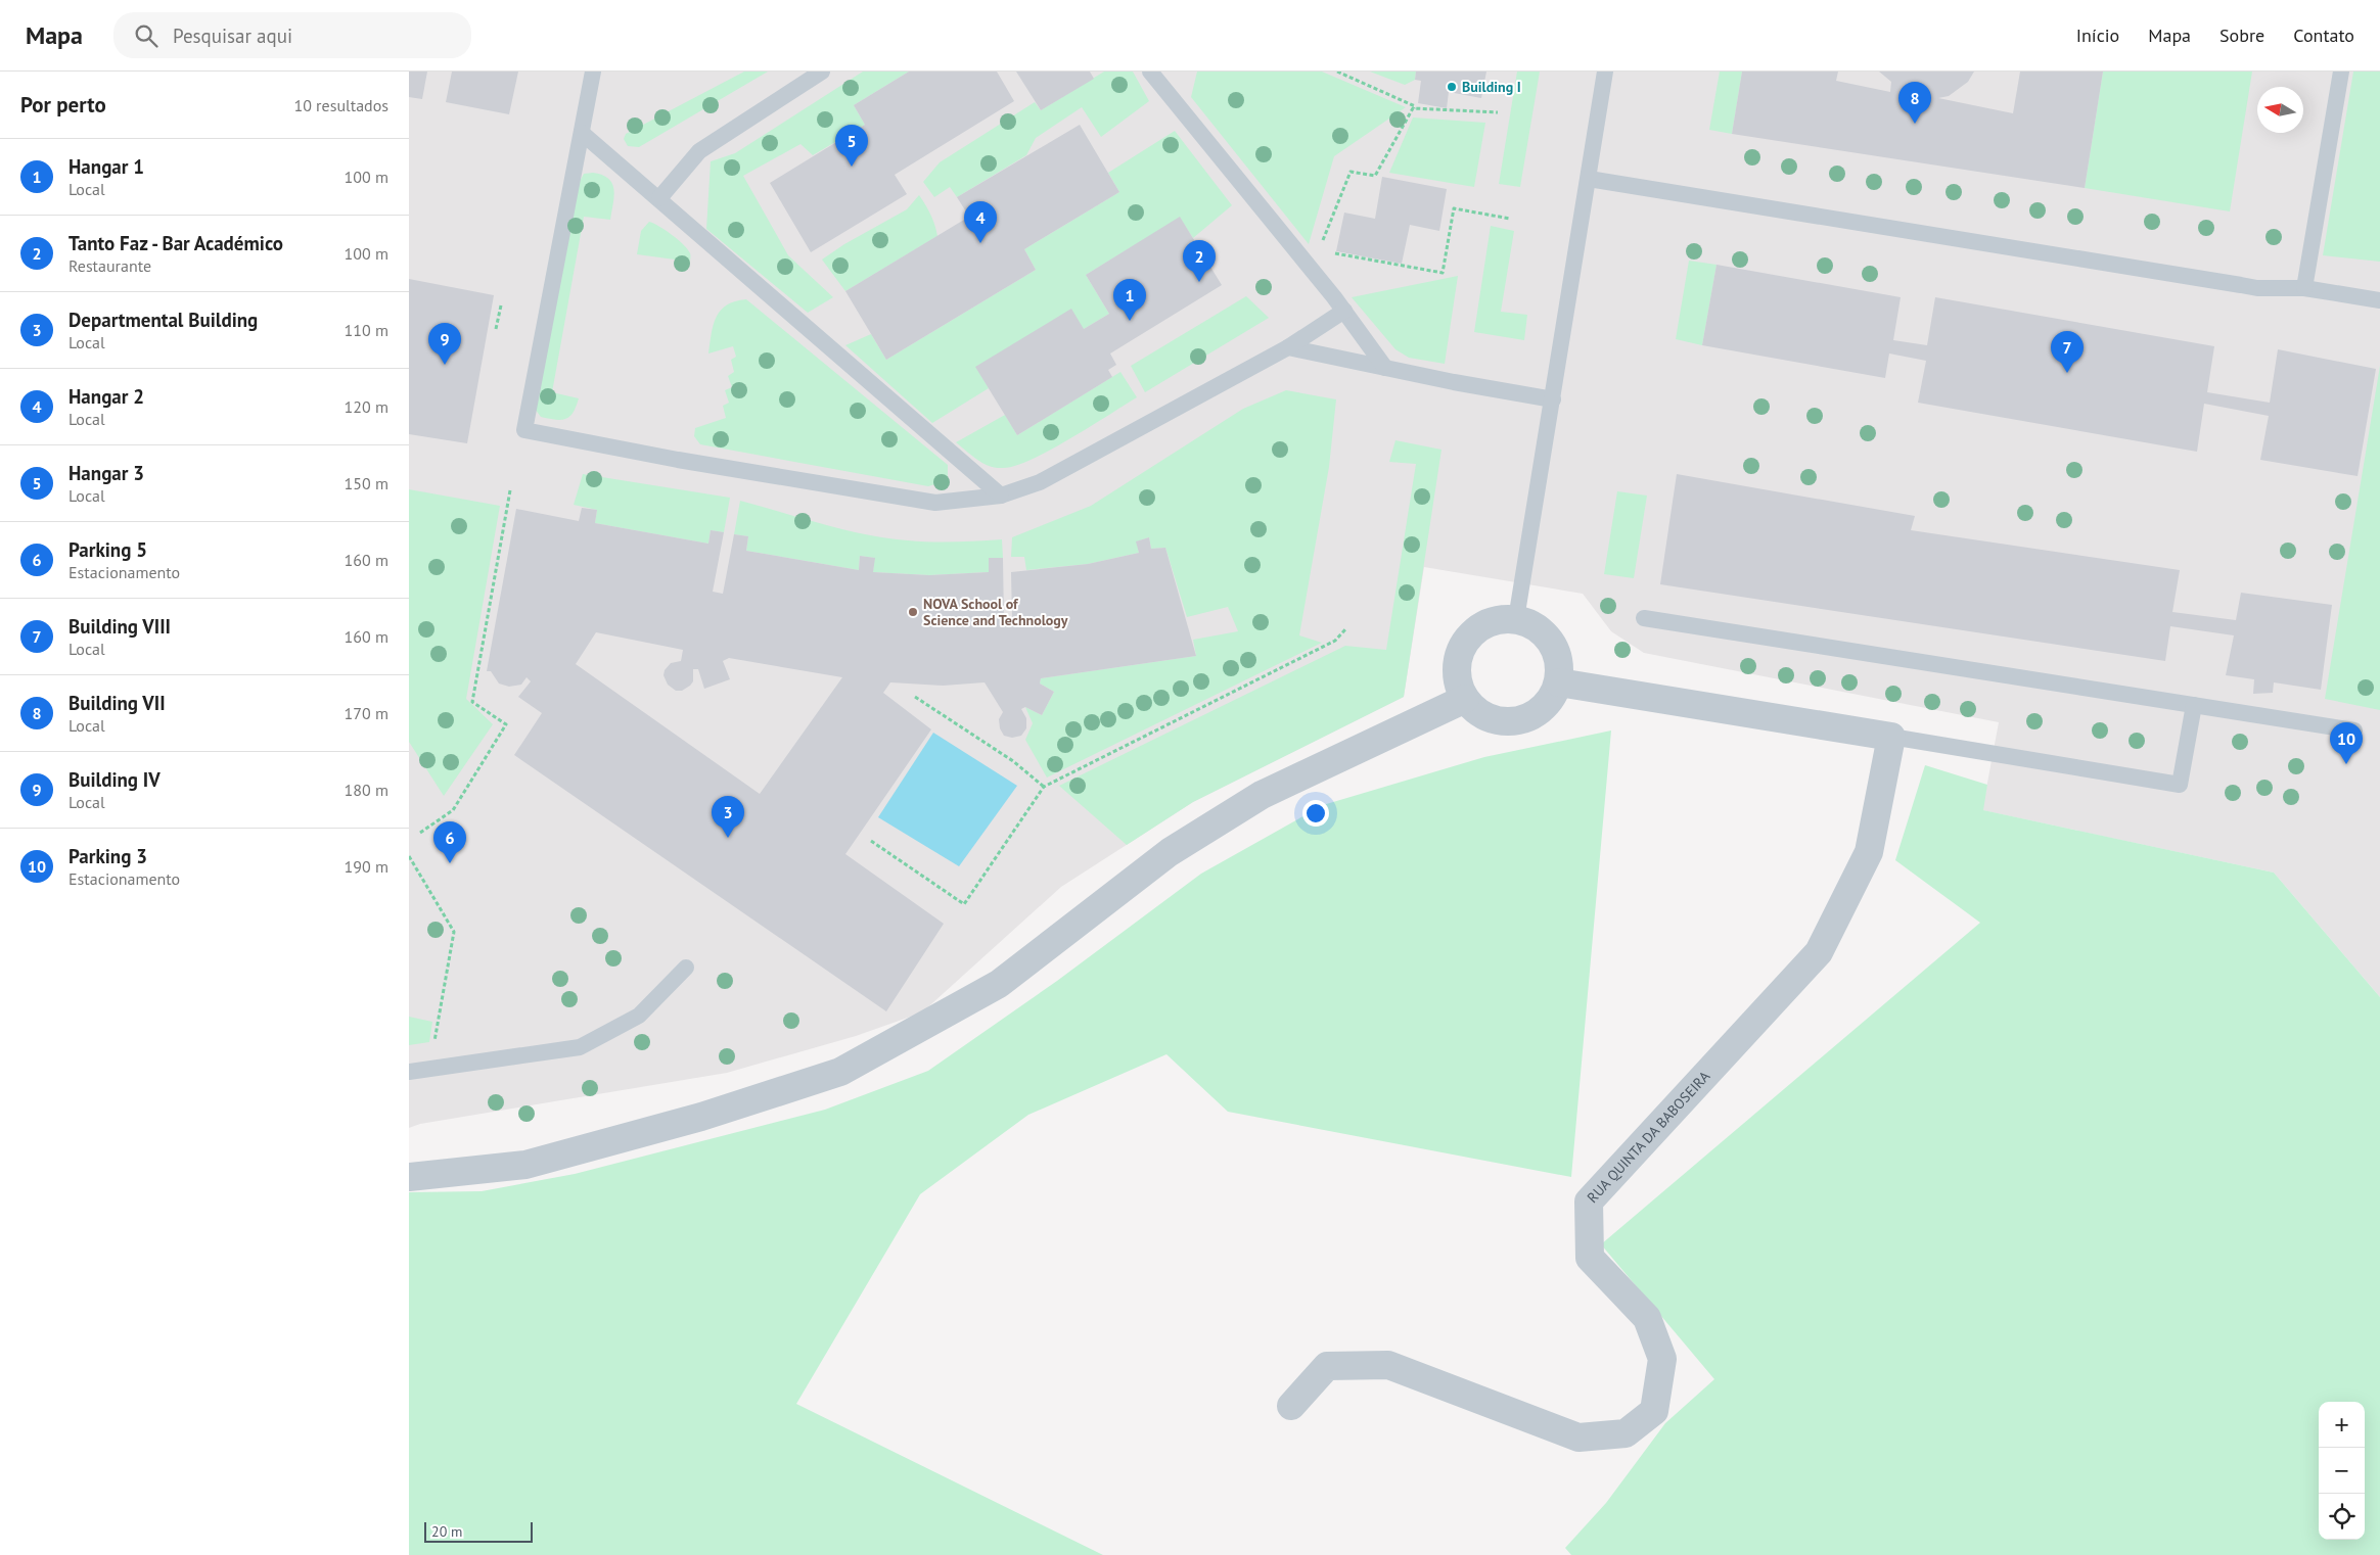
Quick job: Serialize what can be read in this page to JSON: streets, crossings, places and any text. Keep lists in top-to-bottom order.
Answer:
{
  "streets": {
    "street": ["RUA QUINTA DA BABOSEIRA"]
  },
  "places": ["Building I", "NOVA School of Science and Technology"],
  "scale_bar": "20 m",
  "north": "left",
  "page": {
    "header": "Mapa",
    "search": "Pesquisar aqui",
    "nav": [
      "Início",
      "Mapa",
      "Sobre",
      "Contato"
    ],
    "heading": ["Por perto", "10 resultados"],
    "pins": [
      "8",
      "5",
      "4",
      "2",
      "1",
      "9",
      "7",
      "10",
      "3",
      "6"
    ],
    "list": [
      {
        "mark": "1",
        "name": "Hangar 1",
        "note": "Local",
        "value": "100 m"
      },
      {
        "mark": "2",
        "name": "Tanto Faz - Bar Académico",
        "note": "Restaurante",
        "value": "100 m"
      },
      {
        "mark": "3",
        "name": "Departmental Building",
        "note": "Local",
        "value": "110 m"
      },
      {
        "mark": "4",
        "name": "Hangar 2",
        "note": "Local",
        "value": "120 m"
      },
      {
        "mark": "5",
        "name": "Hangar 3",
        "note": "Local",
        "value": "150 m"
      },
      {
        "mark": "6",
        "name": "Parking 5",
        "note": "Estacionamento",
        "value": "160 m"
      },
      {
        "mark": "7",
        "name": "Building VIII",
        "note": "Local",
        "value": "160 m"
      },
      {
        "mark": "8",
        "name": "Building VII",
        "note": "Local",
        "value": "170 m"
      },
      {
        "mark": "9",
        "name": "Building IV",
        "note": "Local",
        "value": "180 m"
      },
      {
        "mark": "10",
        "name": "Parking 3",
        "note": "Estacionamento",
        "value": "190 m"
      }
    ],
    "map_buttons": ["+", "−"],
    "scale": "20 m"
  }
}
